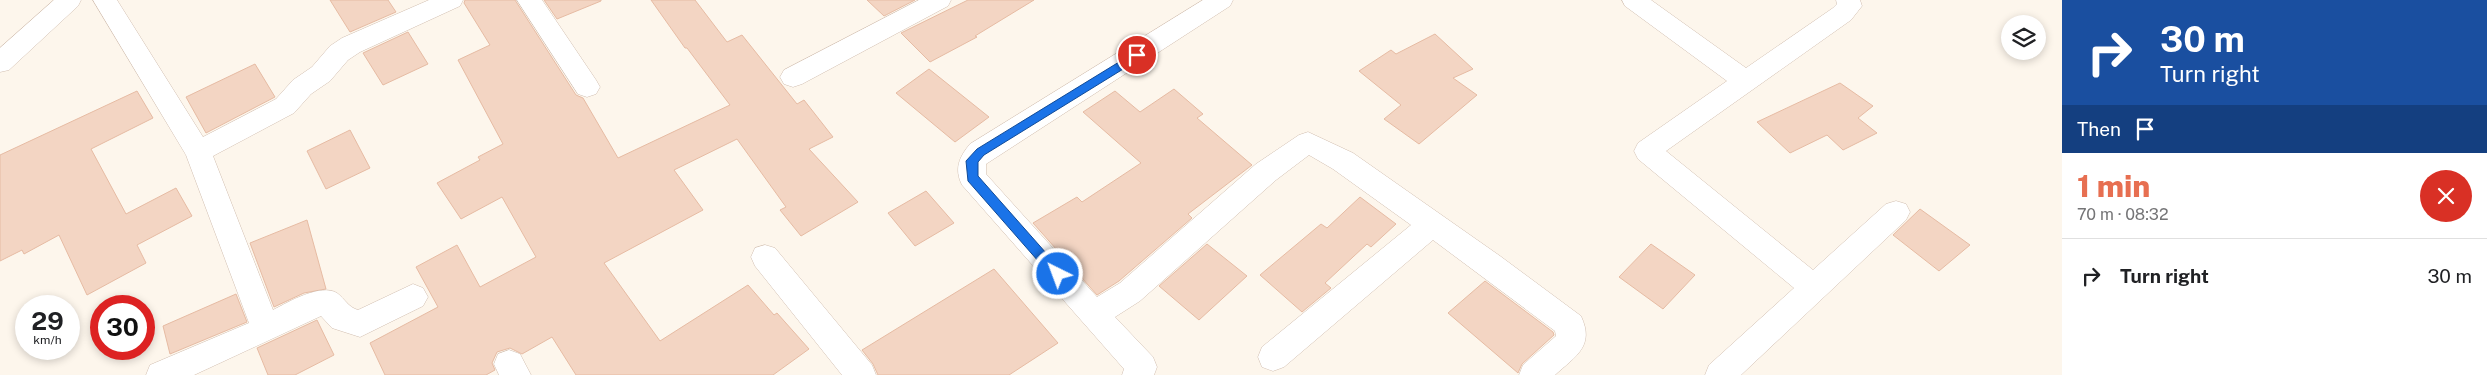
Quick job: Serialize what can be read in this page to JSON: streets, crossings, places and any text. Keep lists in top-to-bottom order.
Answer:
{
  "page": {
    "turn": ["30 m", "Turn right"],
    "then": "Then",
    "heading": ["1 min", "70 m · 08:32"],
    "list": [
      {
        "name": "Turn right",
        "value": "30 m"
      }
    ],
    "speed": "29 km/h",
    "limit": "30"
  }
}
